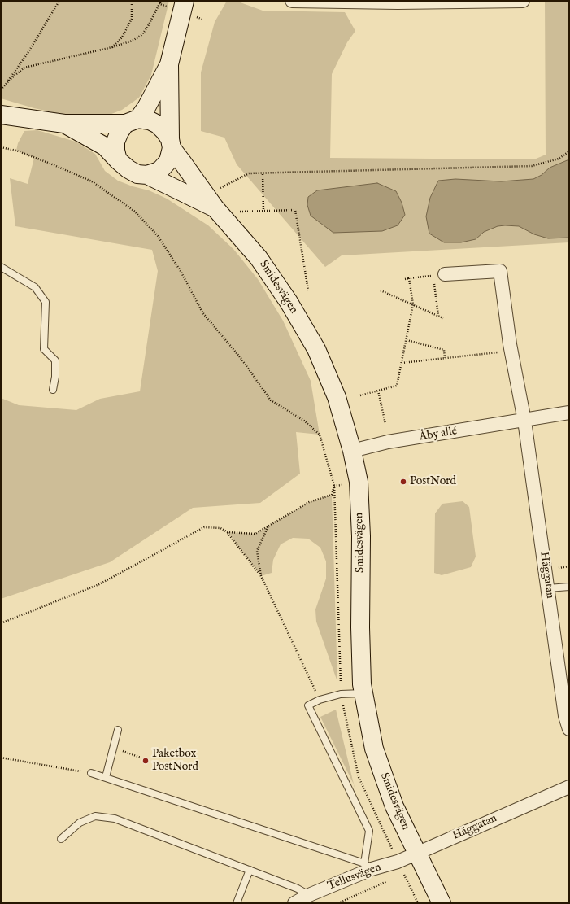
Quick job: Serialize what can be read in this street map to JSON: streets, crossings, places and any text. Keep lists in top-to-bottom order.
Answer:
{
  "streets": {
    "street": [
      "Smidesvägen",
      "Åby allé",
      "Häggatan",
      "Tellusvägen"
    ]
  },
  "crossings": [
    ["Smidesvägen", "Åby allé"],
    ["Smidesvägen", "Häggatan"],
    ["Smidesvägen", "Tellusvägen"],
    ["Åby allé", "Häggatan"],
    ["Häggatan", "Tellusvägen"]
  ],
  "places": ["PostNord", "Paketbox PostNord"]
}
